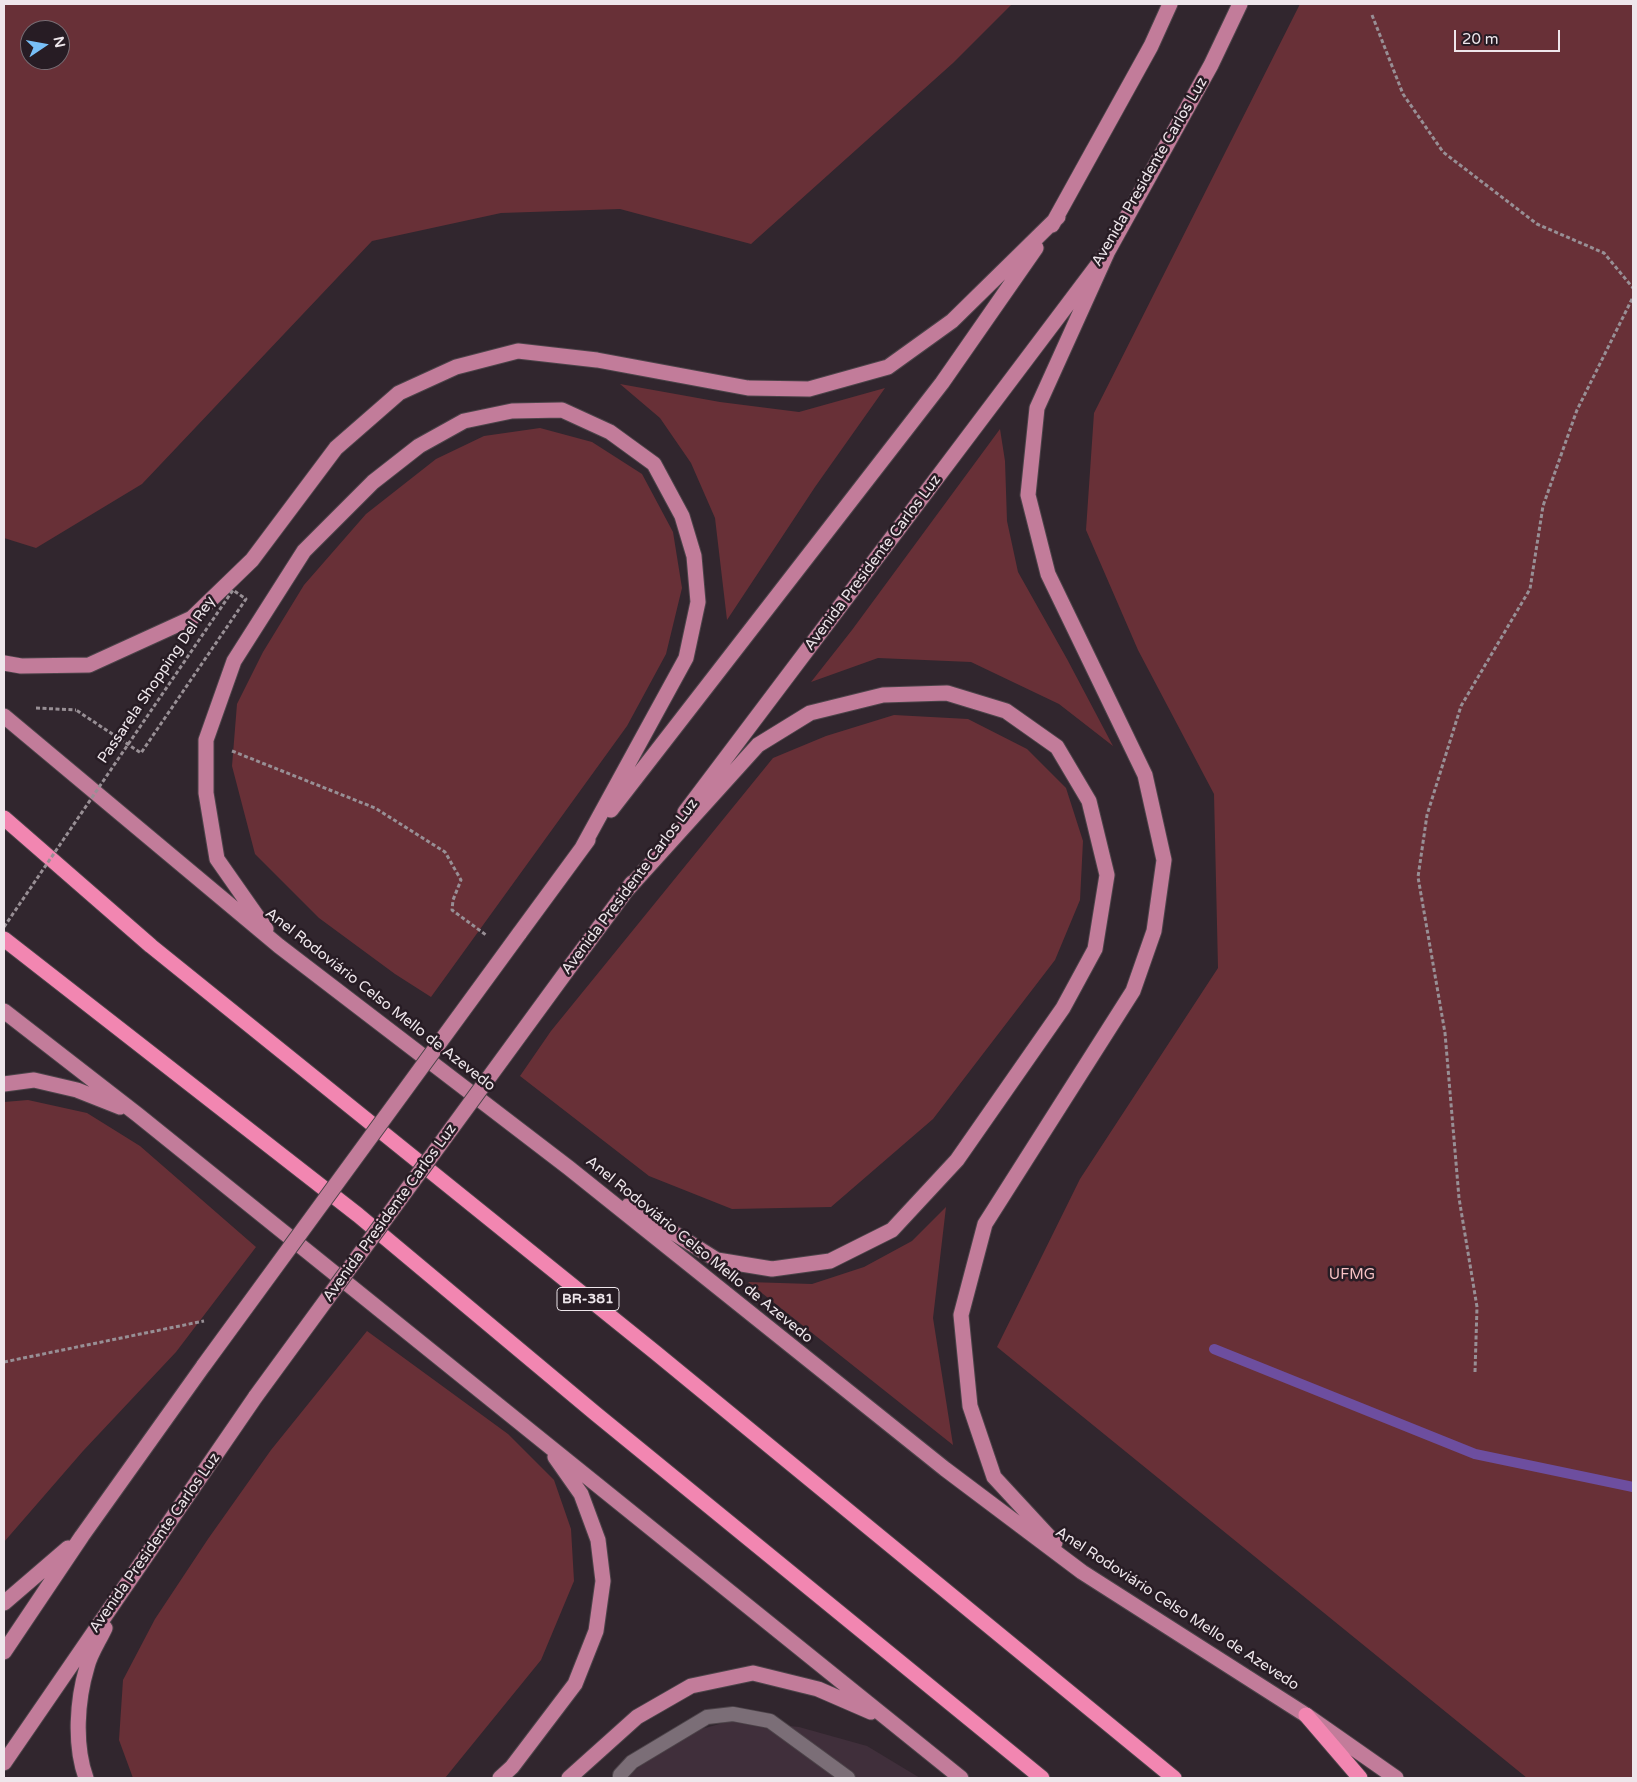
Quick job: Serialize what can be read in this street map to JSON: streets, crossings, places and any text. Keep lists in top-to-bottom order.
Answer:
{
  "streets": {
    "highway": ["BR-381"],
    "main road": ["Avenida Presidente Carlos Luz", "Anel Rodoviário Celso Mello de Azevedo"],
    "path": ["Passarela Shopping Del Rey"]
  },
  "parks": ["UFMG"],
  "scale_bar": "20 m",
  "north": "right"
}
